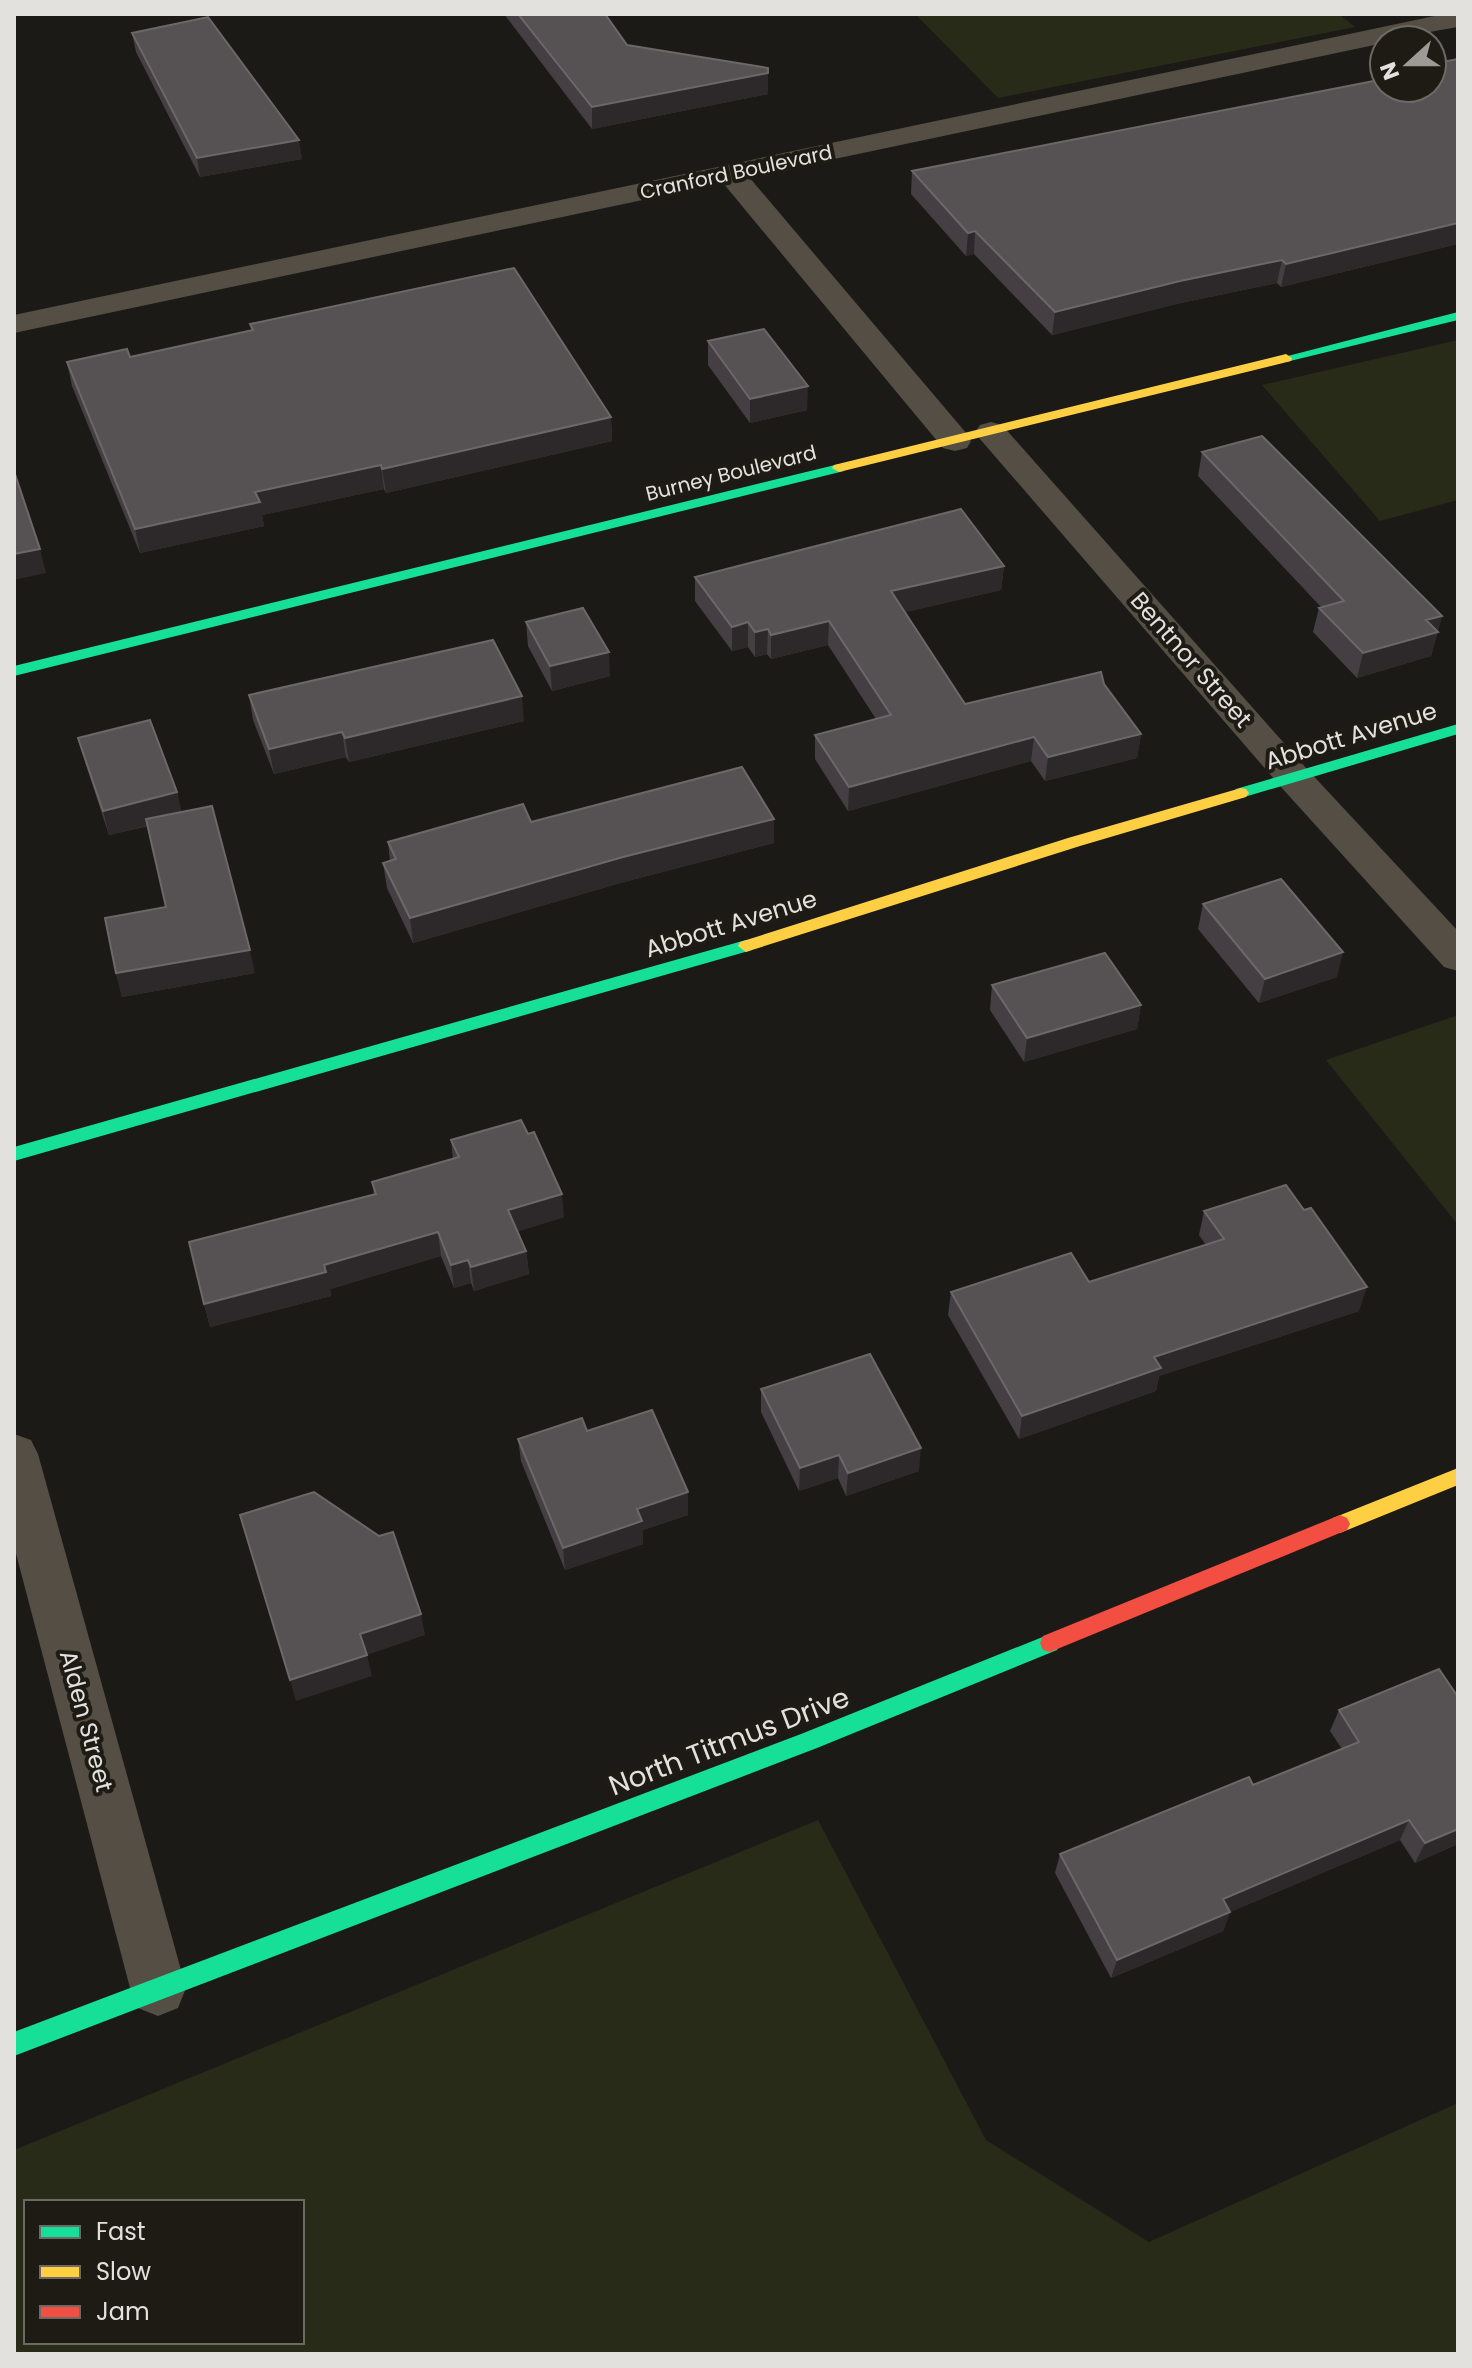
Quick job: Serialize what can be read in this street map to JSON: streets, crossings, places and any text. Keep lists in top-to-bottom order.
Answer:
{
  "streets": {
    "street": [
      "Cranford Boulevard",
      "Burney Boulevard",
      "Bentnor Street",
      "Abbott Avenue",
      "Alden Street",
      "North Titmus Drive"
    ]
  },
  "crossings": [
    ["Burney Boulevard", "Bentnor Street"],
    ["Bentnor Street", "Abbott Avenue"],
    ["Alden Street", "North Titmus Drive"]
  ],
  "legend": ["Fast", "Slow", "Jam"],
  "north": "left"
}
